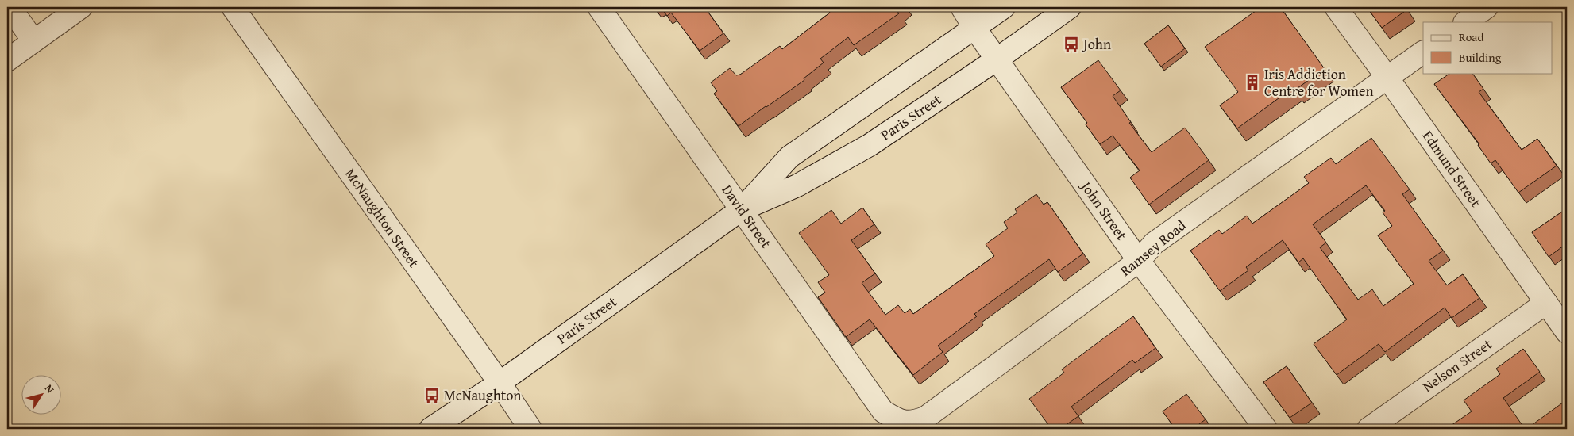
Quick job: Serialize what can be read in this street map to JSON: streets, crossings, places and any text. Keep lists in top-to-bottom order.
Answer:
{
  "streets": {
    "street": [
      "Paris Street",
      "Edmund Street",
      "John Street",
      "David Street",
      "McNaughton Street",
      "Ramsey Road",
      "Nelson Street"
    ]
  },
  "crossings": [
    ["Paris Street", "John Street"],
    ["Paris Street", "David Street"],
    ["Paris Street", "McNaughton Street"],
    ["Edmund Street", "Ramsey Road"],
    ["Edmund Street", "Nelson Street"],
    ["John Street", "Ramsey Road"],
    ["David Street", "Ramsey Road"]
  ],
  "places": {
    "bus stop": ["John", "McNaughton"],
    "building": ["Iris Addiction Centre for Women"]
  },
  "legend": ["Road", "Building"],
  "north": "top right"
}
